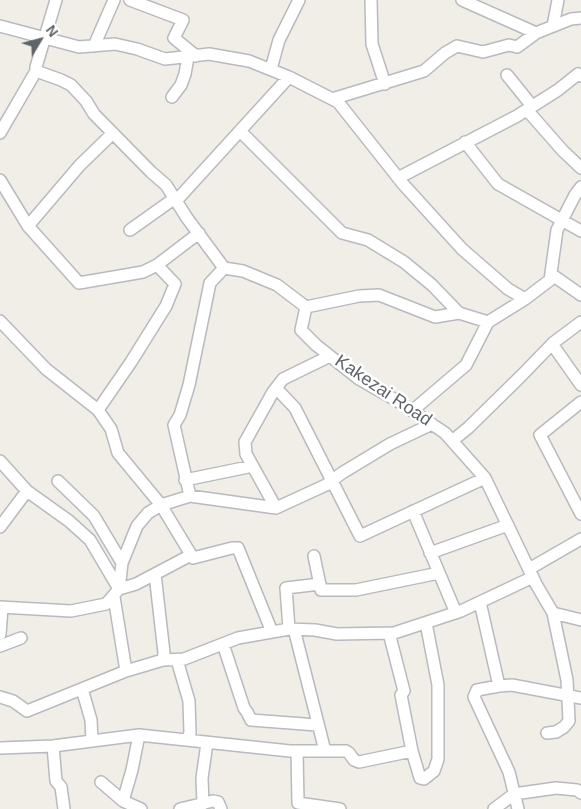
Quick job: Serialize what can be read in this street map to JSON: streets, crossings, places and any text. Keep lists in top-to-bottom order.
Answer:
{
  "streets": {
    "street": ["Kakezai Road"]
  },
  "north": "top right"
}
